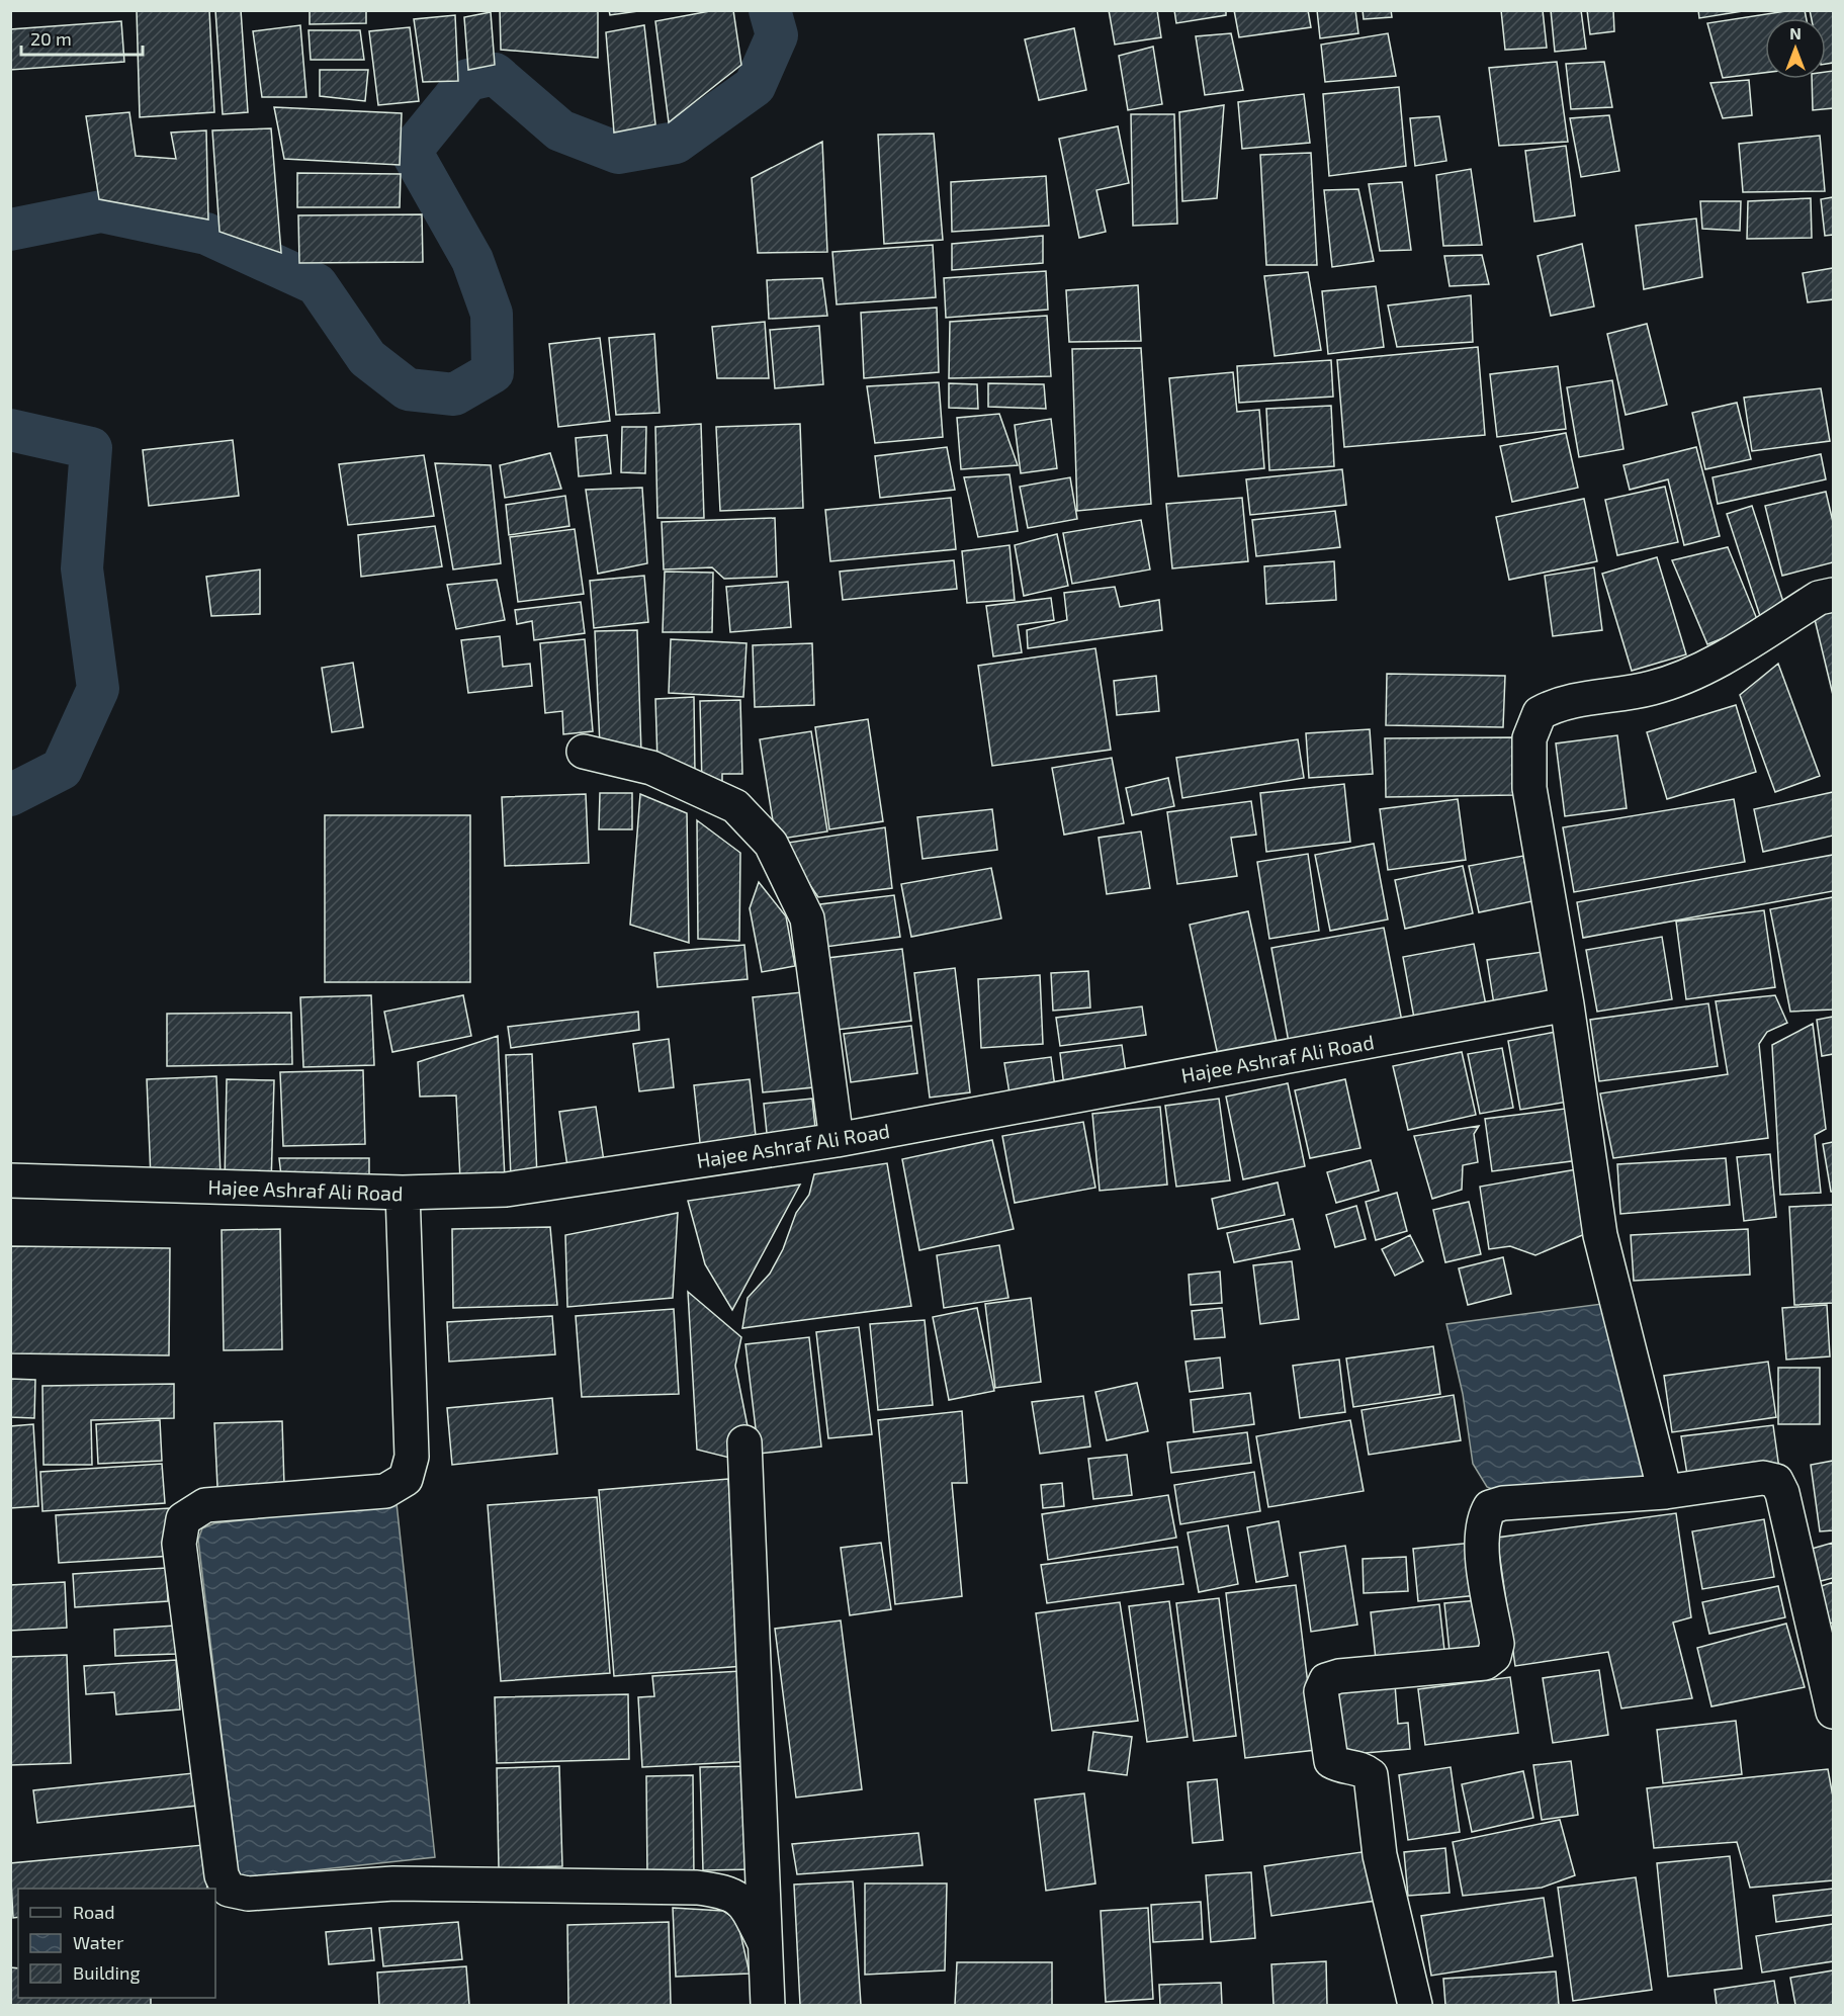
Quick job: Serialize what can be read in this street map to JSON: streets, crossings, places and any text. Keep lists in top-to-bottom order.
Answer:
{
  "streets": {
    "street": ["Hajee Ashraf Ali Road"]
  },
  "legend": ["Road", "Water", "Building"],
  "scale_bar": "20 m",
  "north": "top"
}
